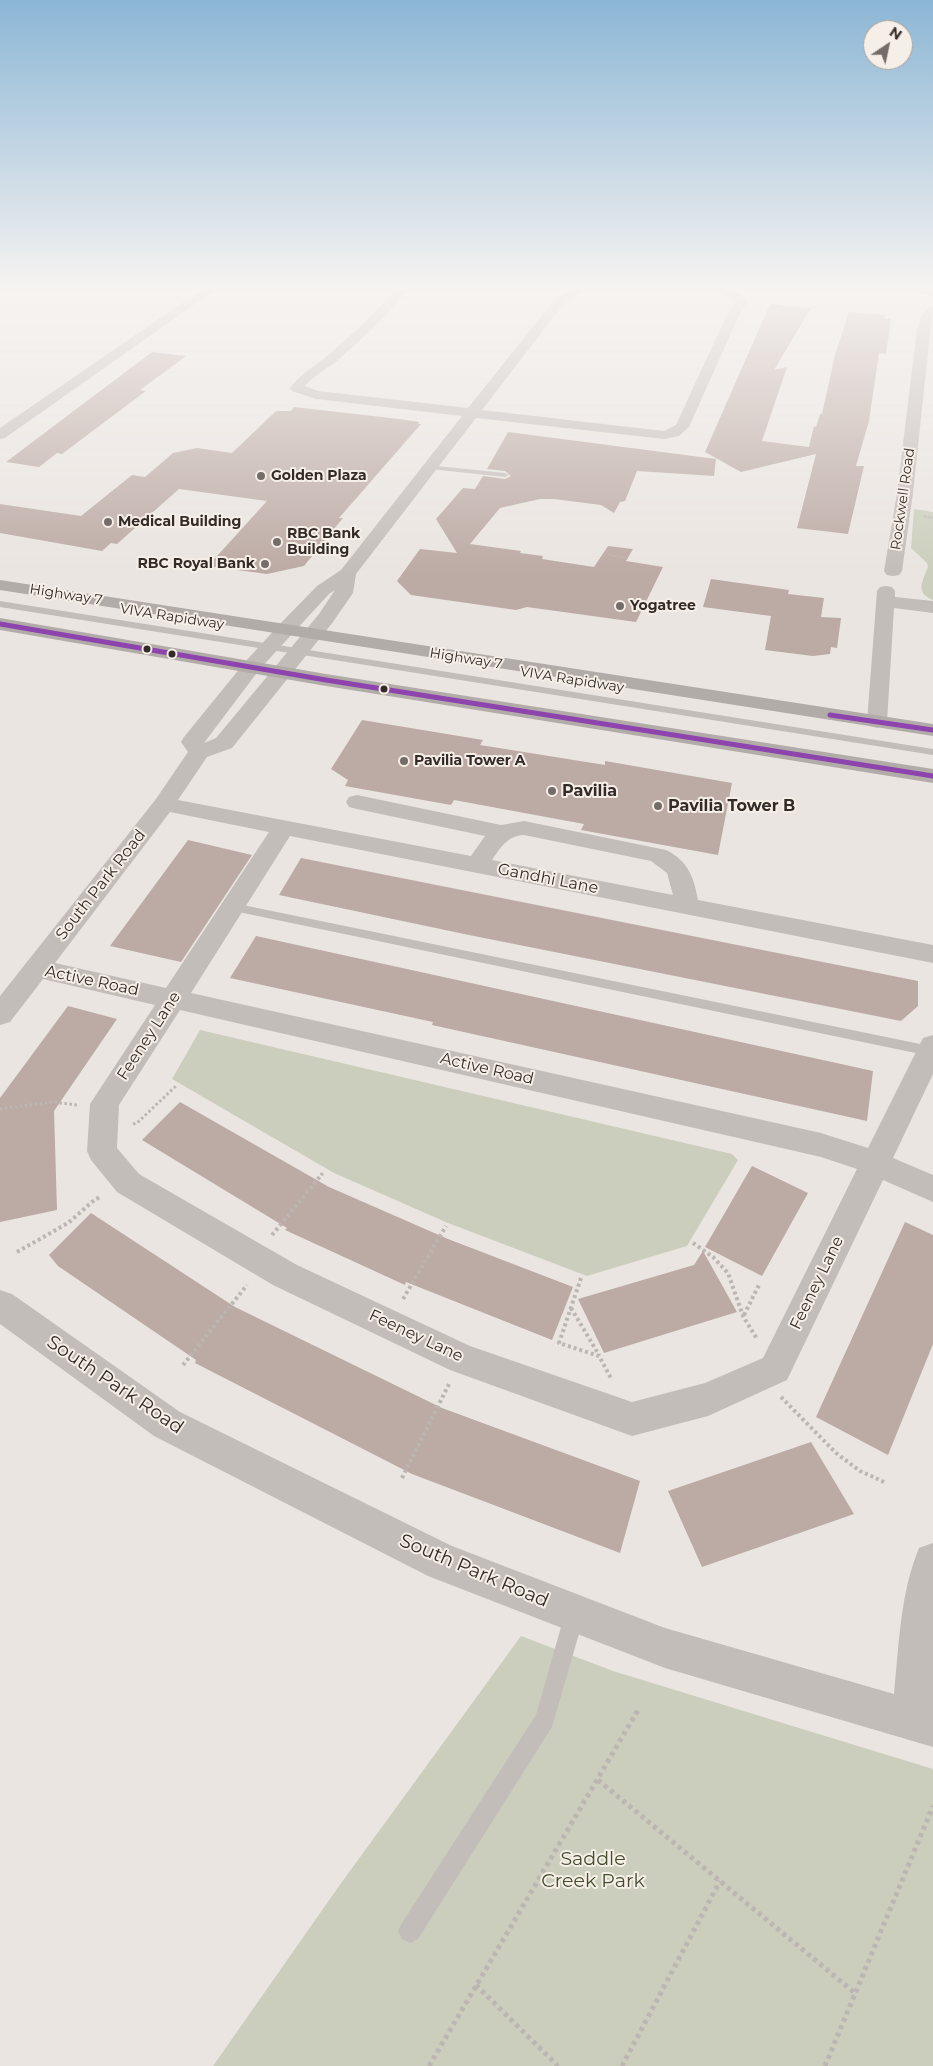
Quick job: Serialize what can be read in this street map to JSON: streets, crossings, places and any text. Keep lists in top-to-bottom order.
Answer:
{
  "streets": {
    "main road": ["Highway 7"],
    "street": [
      "Rockwell Road",
      "Gandhi Lane",
      "South Park Road",
      "Active Road",
      "Feeney Lane"
    ],
    "lane": ["VIVA Rapidway"]
  },
  "crossings": [
    ["Gandhi Lane", "South Park Road"],
    ["Gandhi Lane", "Feeney Lane"],
    ["South Park Road", "Active Road"],
    ["Active Road", "Feeney Lane"]
  ],
  "parks": ["Saddle Creek Park"],
  "places": [
    "Golden Plaza",
    "Medical Building",
    "RBC Bank Building",
    "RBC Royal Bank",
    "Yogatree",
    "Pavilia Tower A",
    "Pavilia",
    "Pavilia Tower B"
  ],
  "north": "top right"
}
